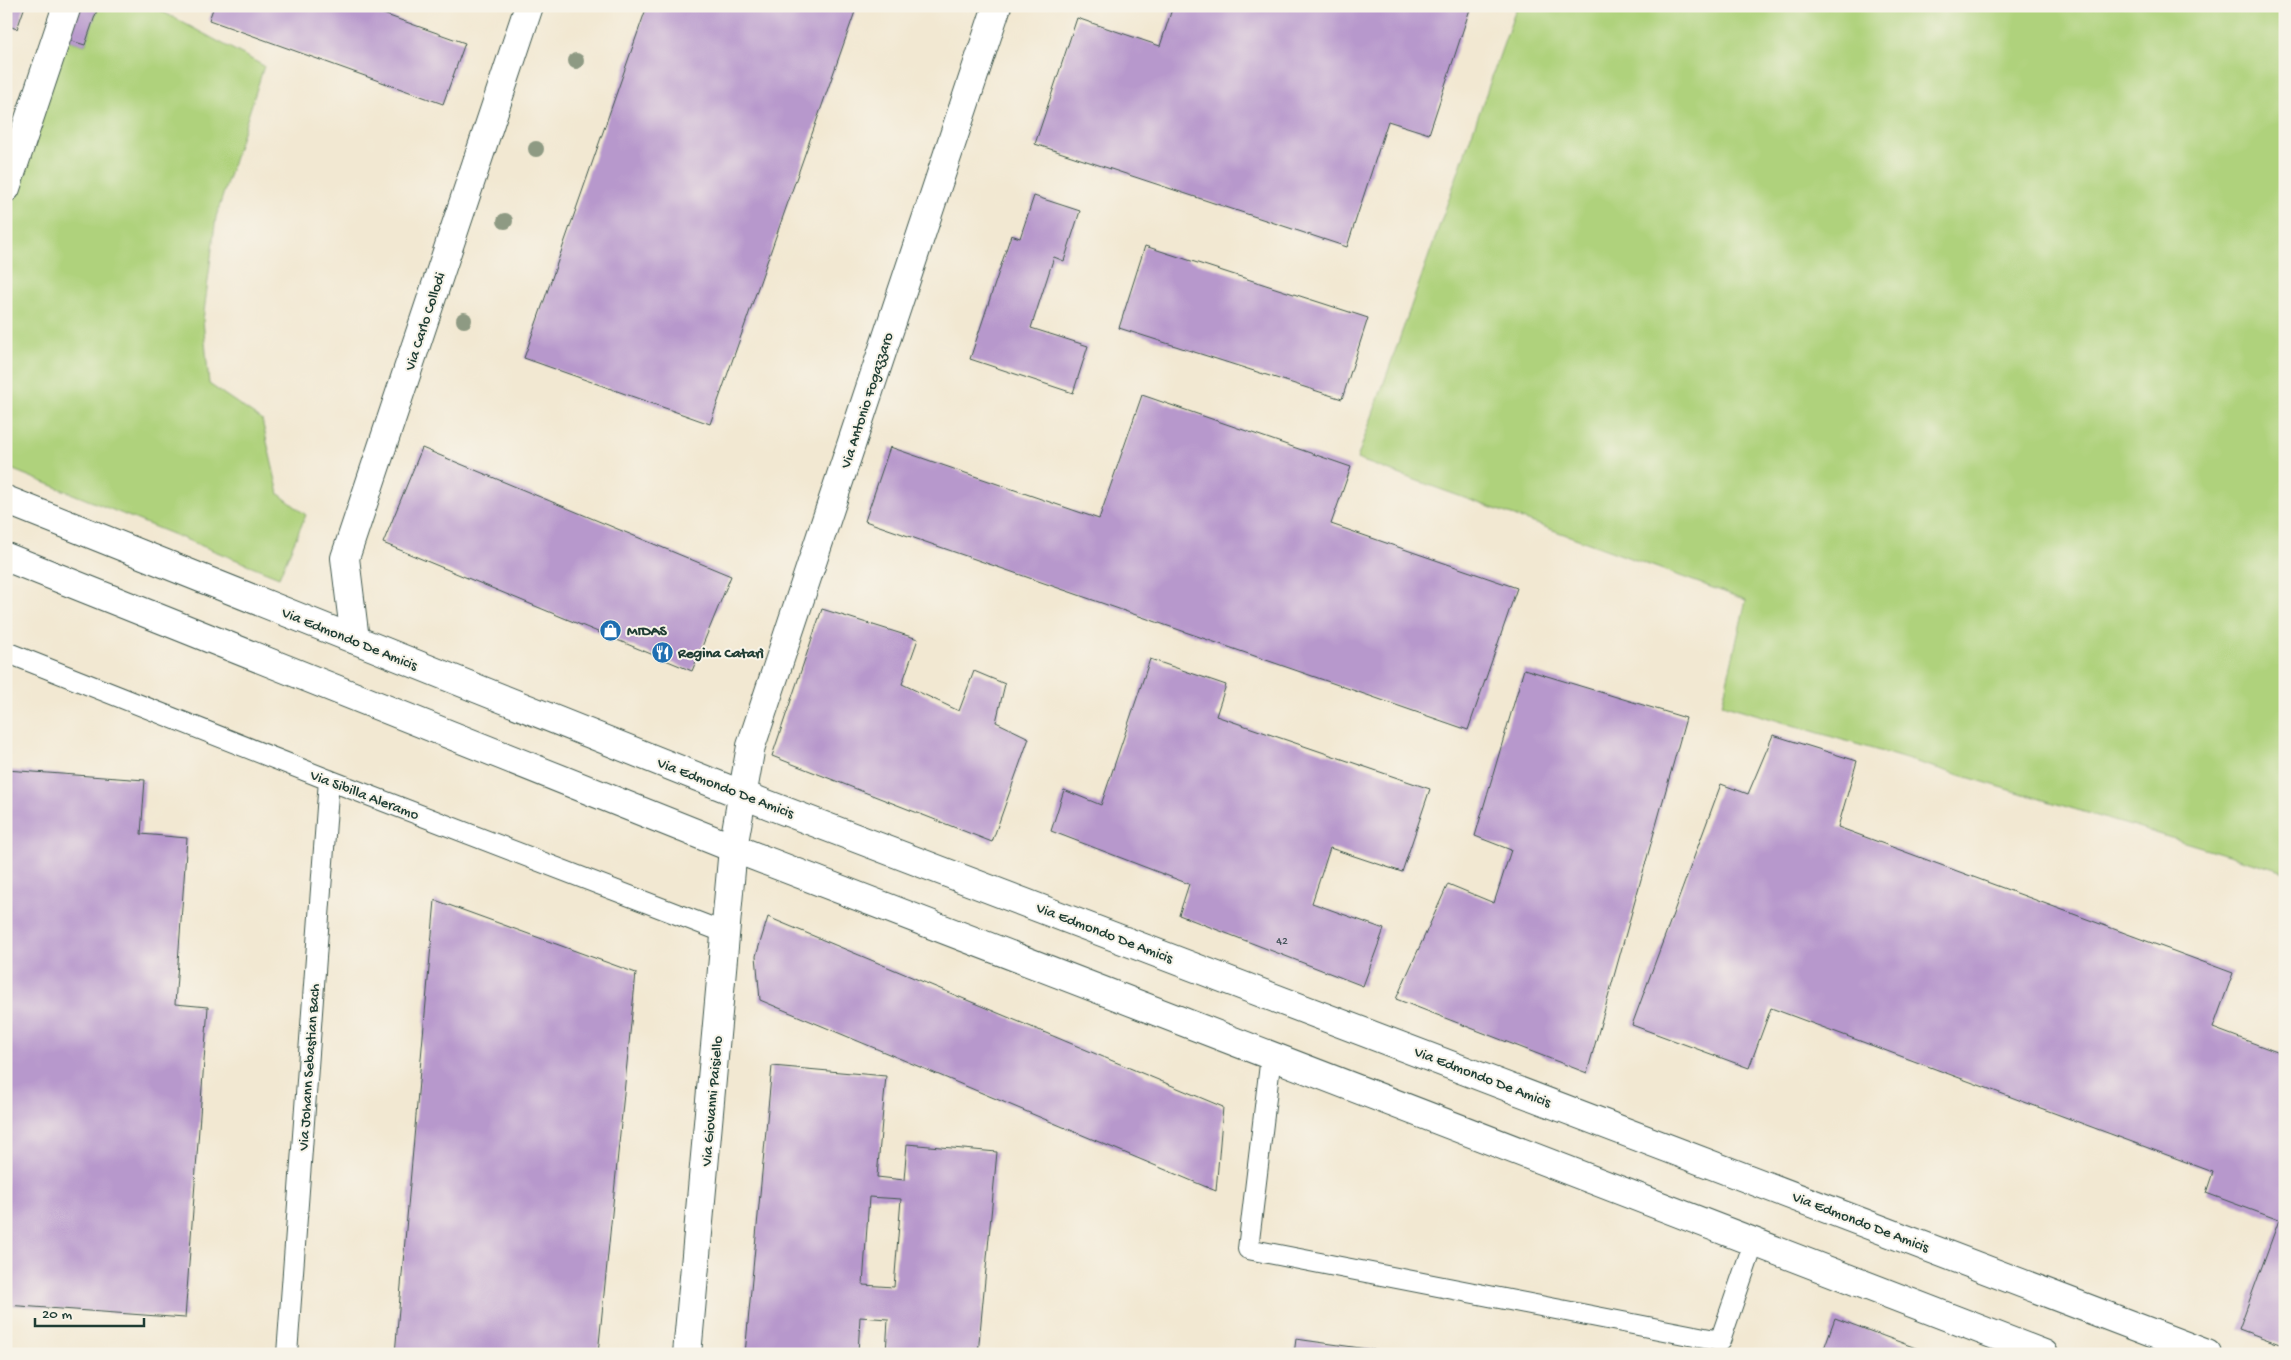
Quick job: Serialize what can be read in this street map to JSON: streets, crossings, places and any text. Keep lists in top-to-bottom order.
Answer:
{
  "streets": {
    "main road": [
      "Via Carlo Collodi",
      "Via Antonio Fogazzaro",
      "Via Edmondo De Amicis",
      "Via Giovanni Paisiello"
    ],
    "lane": ["Via Sibilla Aleramo", "Via Johann Sebastian Bach"]
  },
  "crossings": [
    ["Via Carlo Collodi", "Via Edmondo De Amicis"],
    ["Via Antonio Fogazzaro", "Via Edmondo De Amicis"],
    ["Via Antonio Fogazzaro", "Via Giovanni Paisiello"],
    ["Via Sibilla Aleramo", "Via Johann Sebastian Bach"],
    ["Via Sibilla Aleramo", "Via Giovanni Paisiello"]
  ],
  "places": {
    "shop": ["MIDAS"],
    "restaurant": ["Regina Catarì"]
  },
  "house_numbers": ["42"],
  "scale_bar": "20 m"
}
